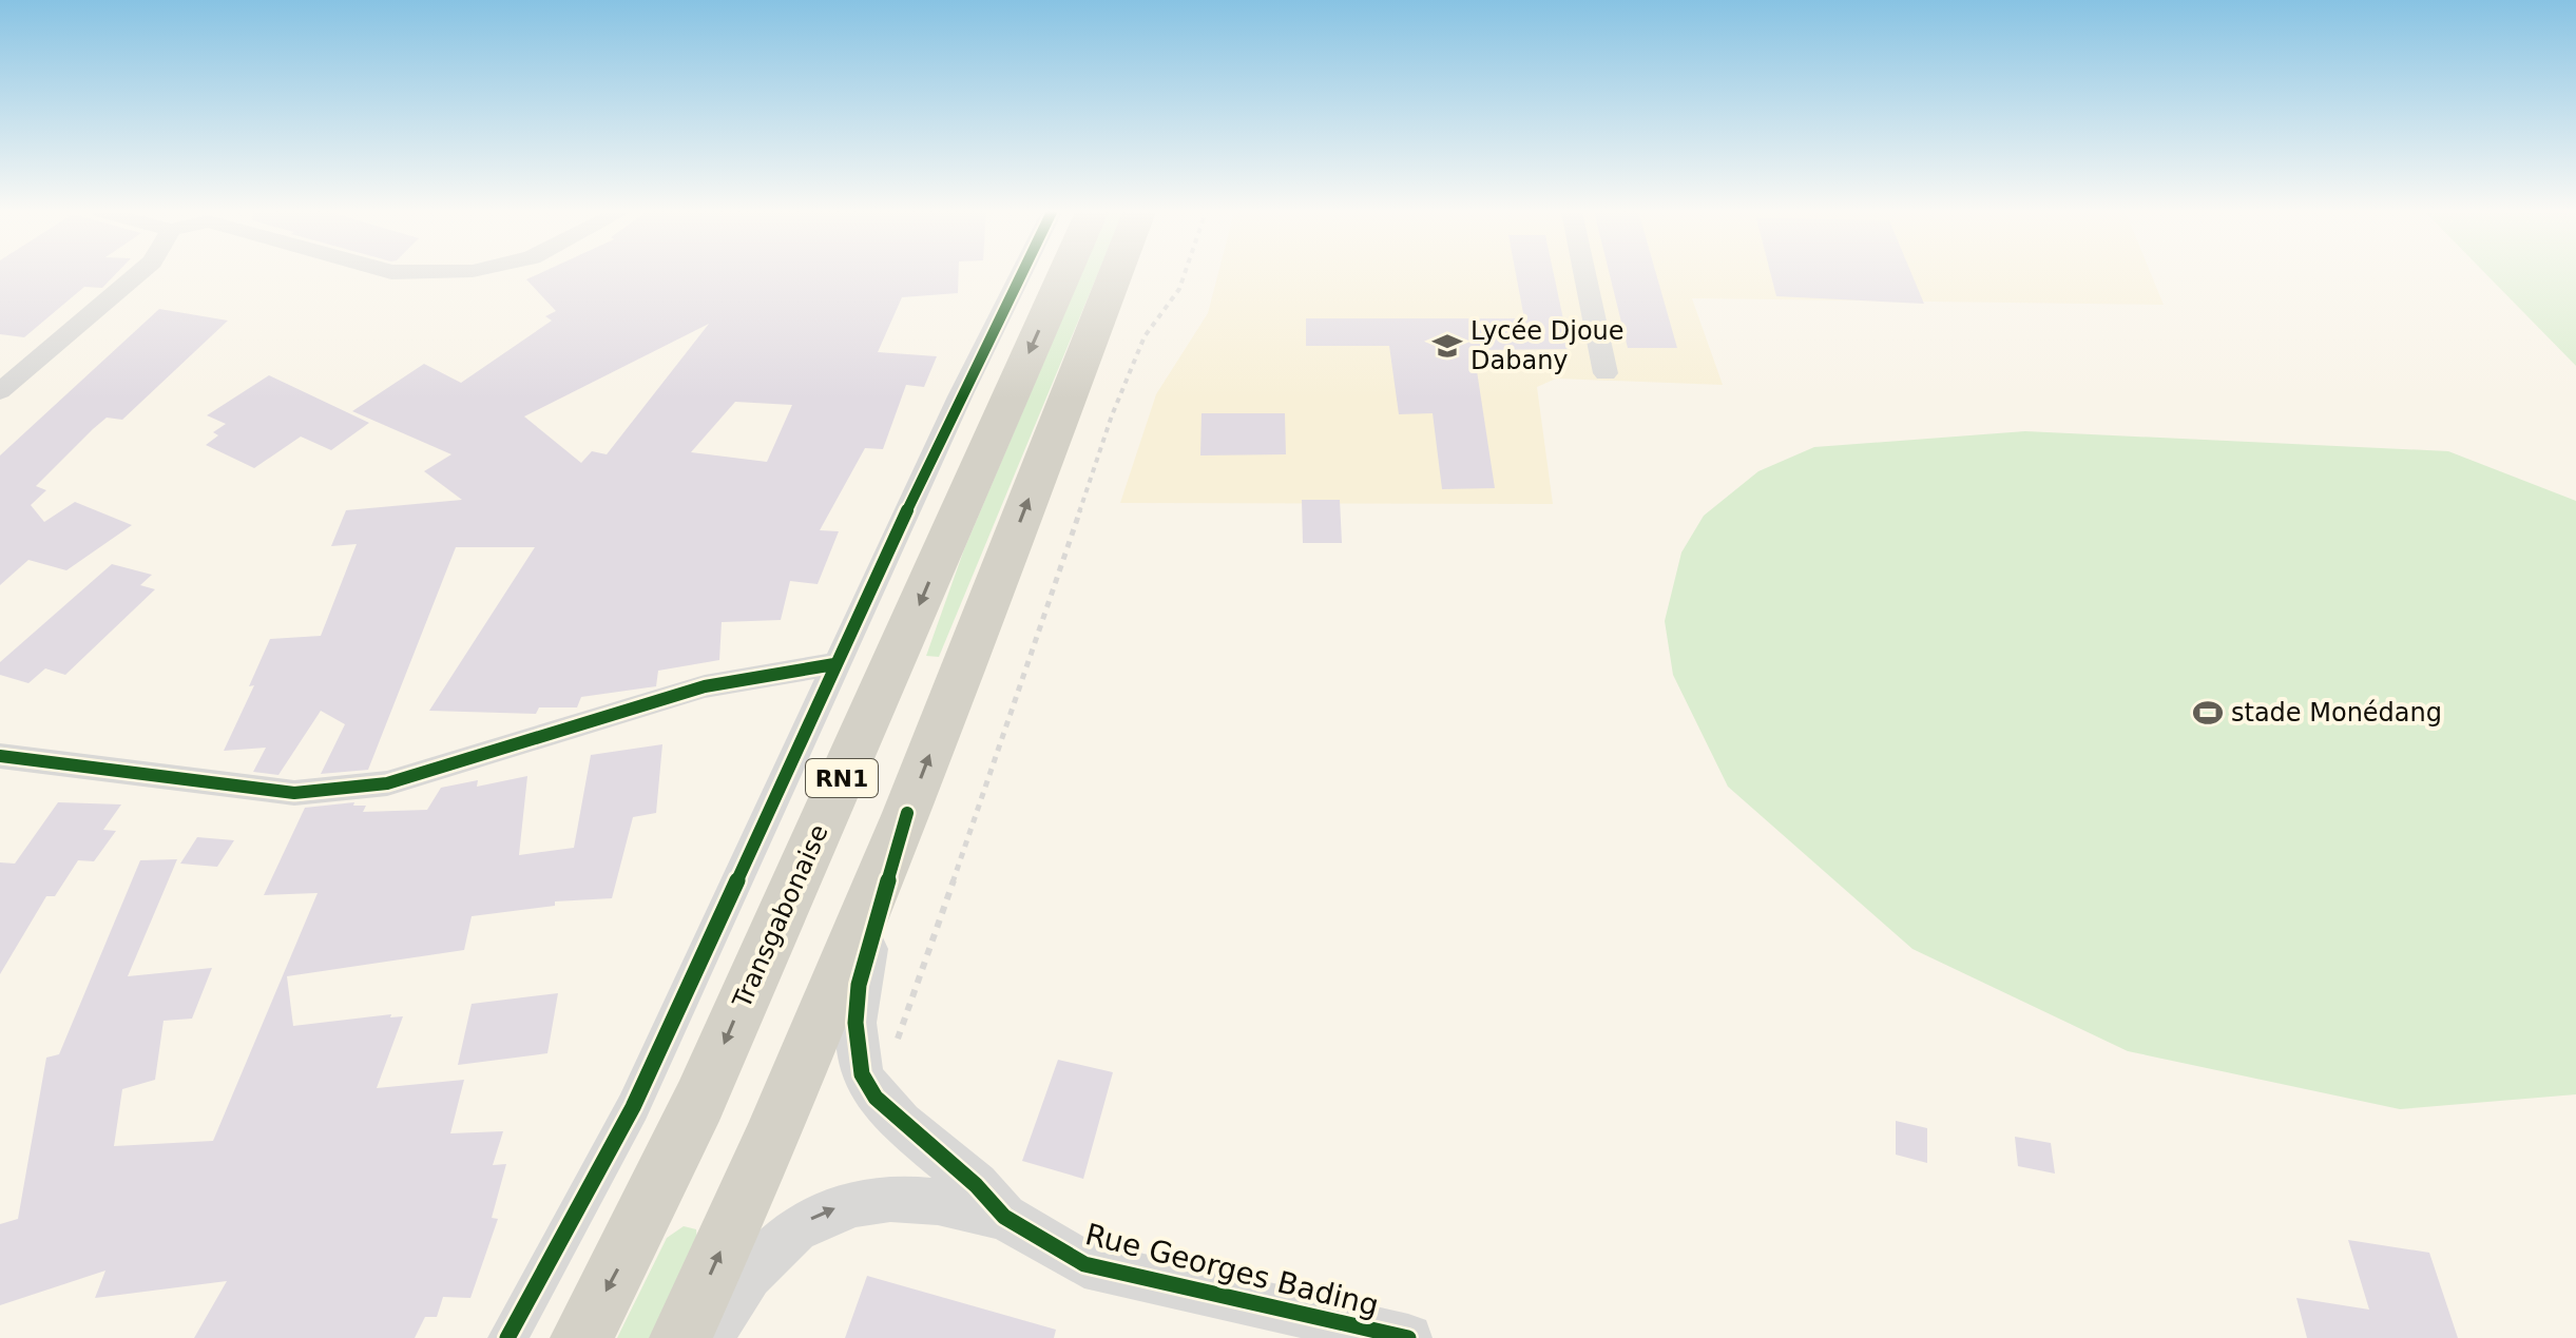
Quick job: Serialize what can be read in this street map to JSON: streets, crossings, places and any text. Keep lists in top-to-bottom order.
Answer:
{
  "streets": {
    "highway": ["RN1", "Transgabonaise"],
    "street": ["Rue Georges Bading"]
  },
  "places": {
    "school or university": ["Lycée Djoue Dabany"],
    "sports": ["stade Monédang"]
  }
}
